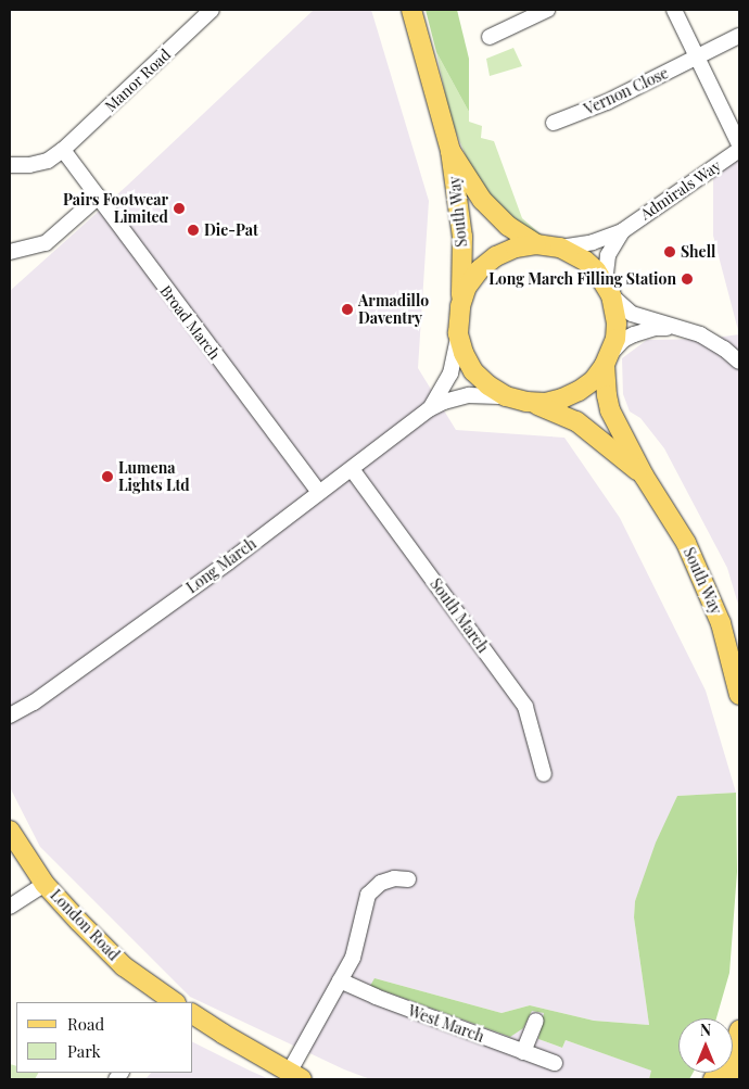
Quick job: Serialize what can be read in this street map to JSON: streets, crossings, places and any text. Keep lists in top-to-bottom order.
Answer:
{
  "streets": {
    "main road": ["South Way", "London Road"],
    "street": [
      "Manor Road",
      "Vernon Close",
      "Admirals Way",
      "Broad March",
      "Long March",
      "South March",
      "West March"
    ]
  },
  "crossings": [
    ["Manor Road", "Broad March"],
    ["Admirals Way", "South Way"],
    ["Admirals Way", "Long March"],
    ["South Way", "Long March"],
    ["Broad March", "Long March"],
    ["Long March", "South March"]
  ],
  "places": [
    "Pairs Footwear Limited",
    "Die-Pat",
    "Shell",
    "Long March Filling Station",
    "Armadillo Daventry",
    "Lumena Lights Ltd"
  ],
  "legend": ["Road", "Park"],
  "north": "top"
}
